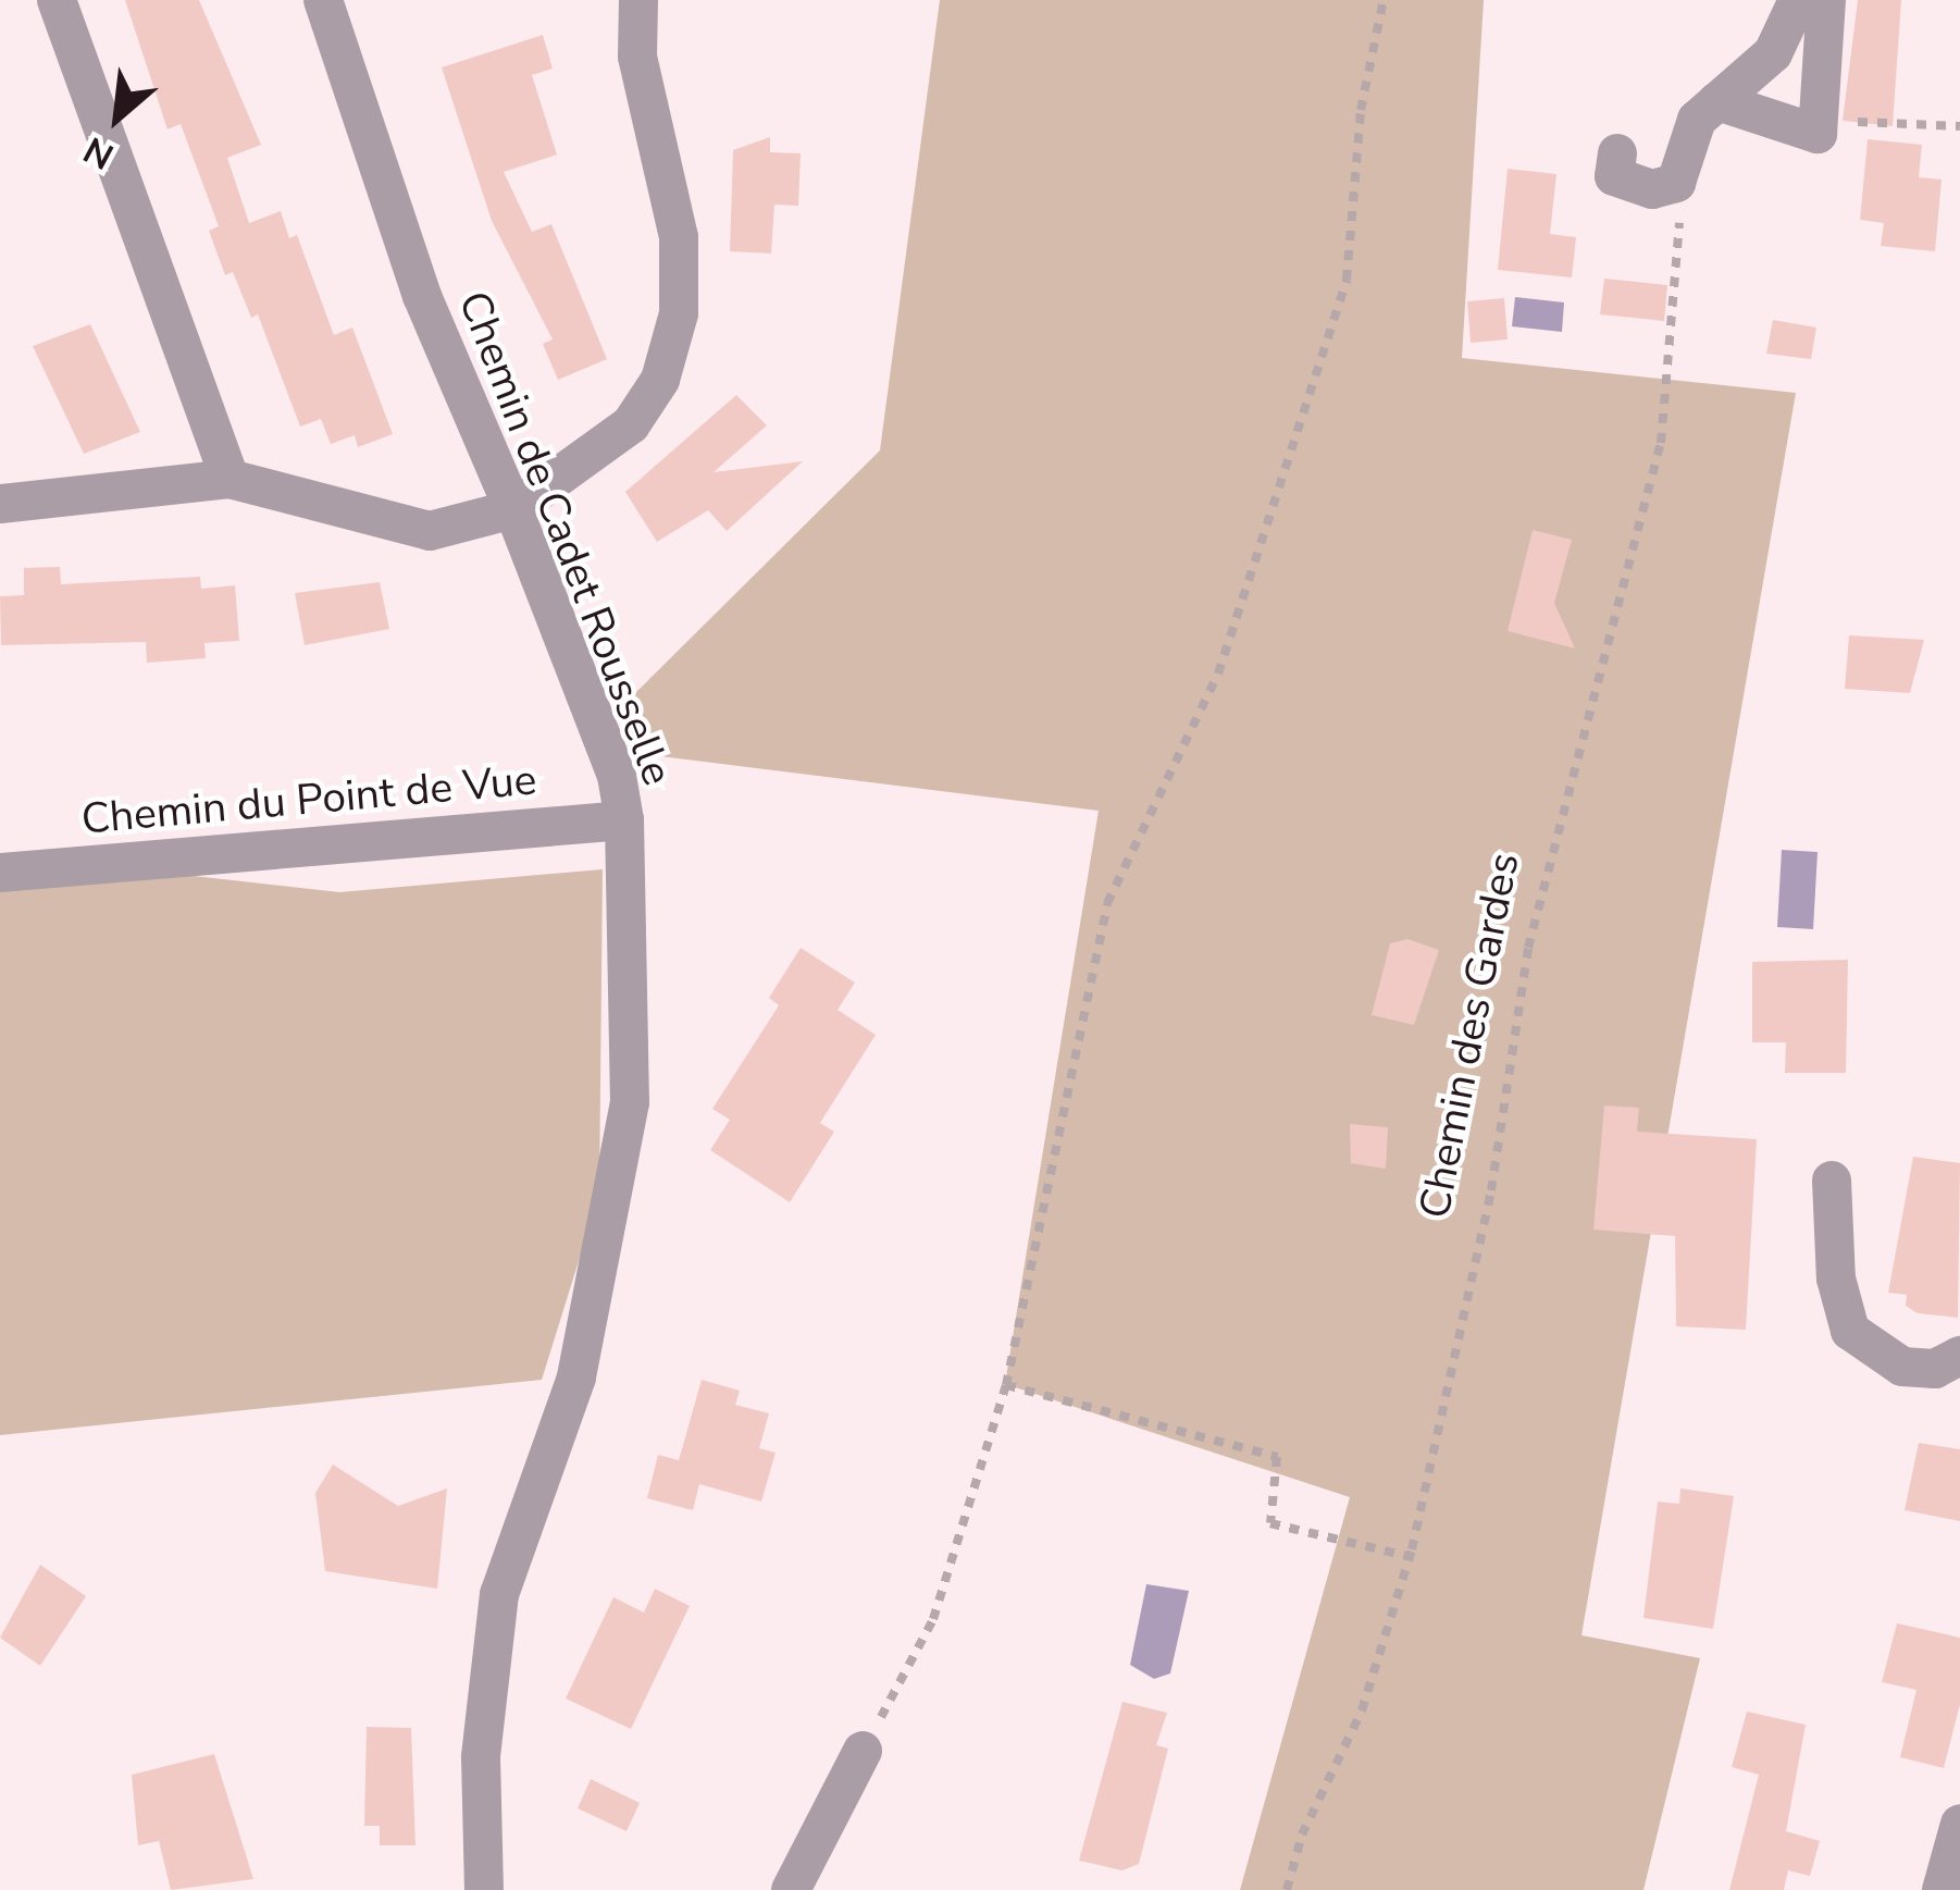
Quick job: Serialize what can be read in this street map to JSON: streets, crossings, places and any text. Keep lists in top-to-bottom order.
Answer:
{
  "streets": {
    "street": ["Chemin de Cadet Rousselle", "Chemin du Point de Vue"],
    "path": ["Chemin des Gardes"]
  },
  "crossings": [
    ["Chemin de Cadet Rousselle", "Chemin du Point de Vue"]
  ],
  "north": "bottom left"
}
